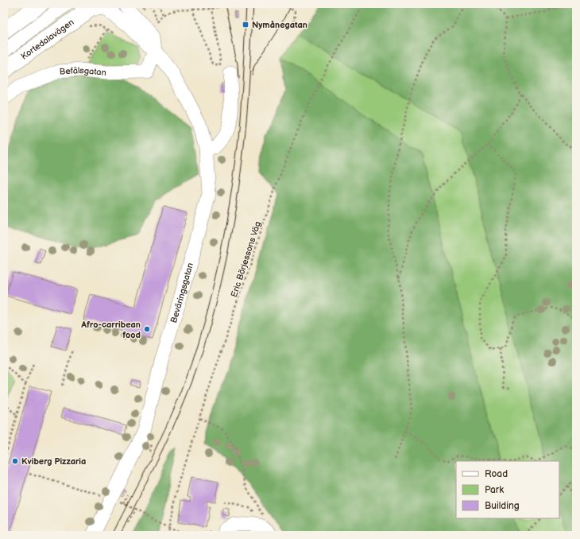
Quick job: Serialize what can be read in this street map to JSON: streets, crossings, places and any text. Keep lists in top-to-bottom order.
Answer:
{
  "streets": {
    "main road": ["Kortedalavägen"],
    "street": ["Befälsgatan", "Beväringsgatan"],
    "path": ["Eric Börjessons Väg"]
  },
  "crossings": [
    ["Befälsgatan", "Beväringsgatan"]
  ],
  "places": {
    "transit": ["Nymånegatan"],
    "other": ["Afro-carribean food", "Kviberg Pizzaria"]
  },
  "legend": ["Road", "Park", "Building"]
}
